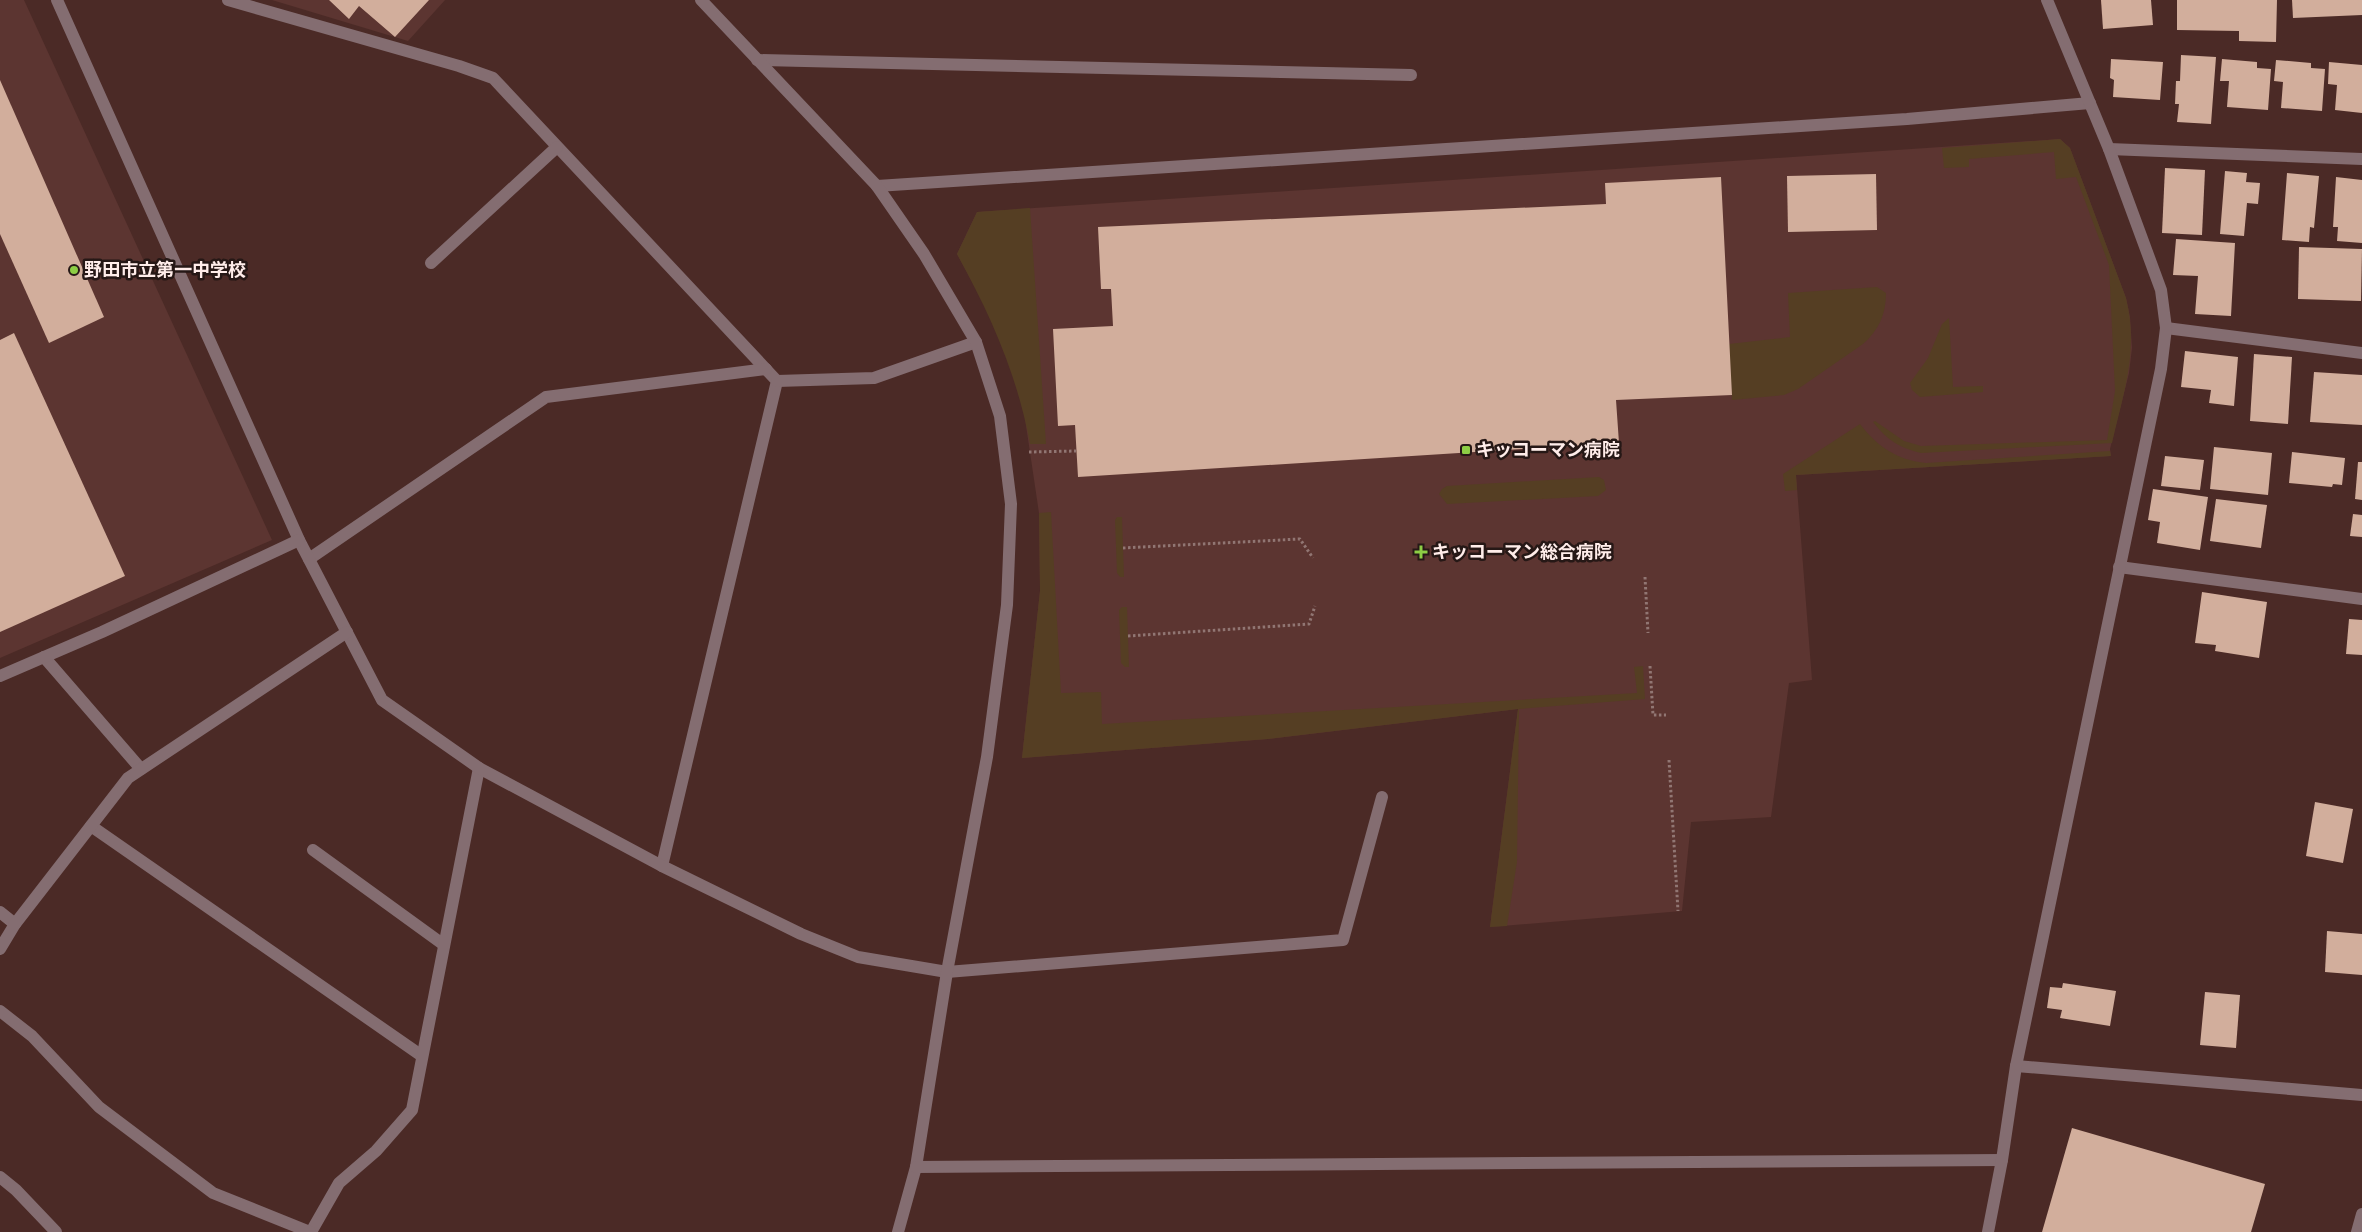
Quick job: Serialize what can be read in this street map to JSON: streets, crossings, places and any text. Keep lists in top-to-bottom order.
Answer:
{
  "places": {
    "other": ["野田市立第一中学校"],
    "transit": ["キッコーマン病院"],
    "health": ["キッコーマン総合病院"]
  }
}
